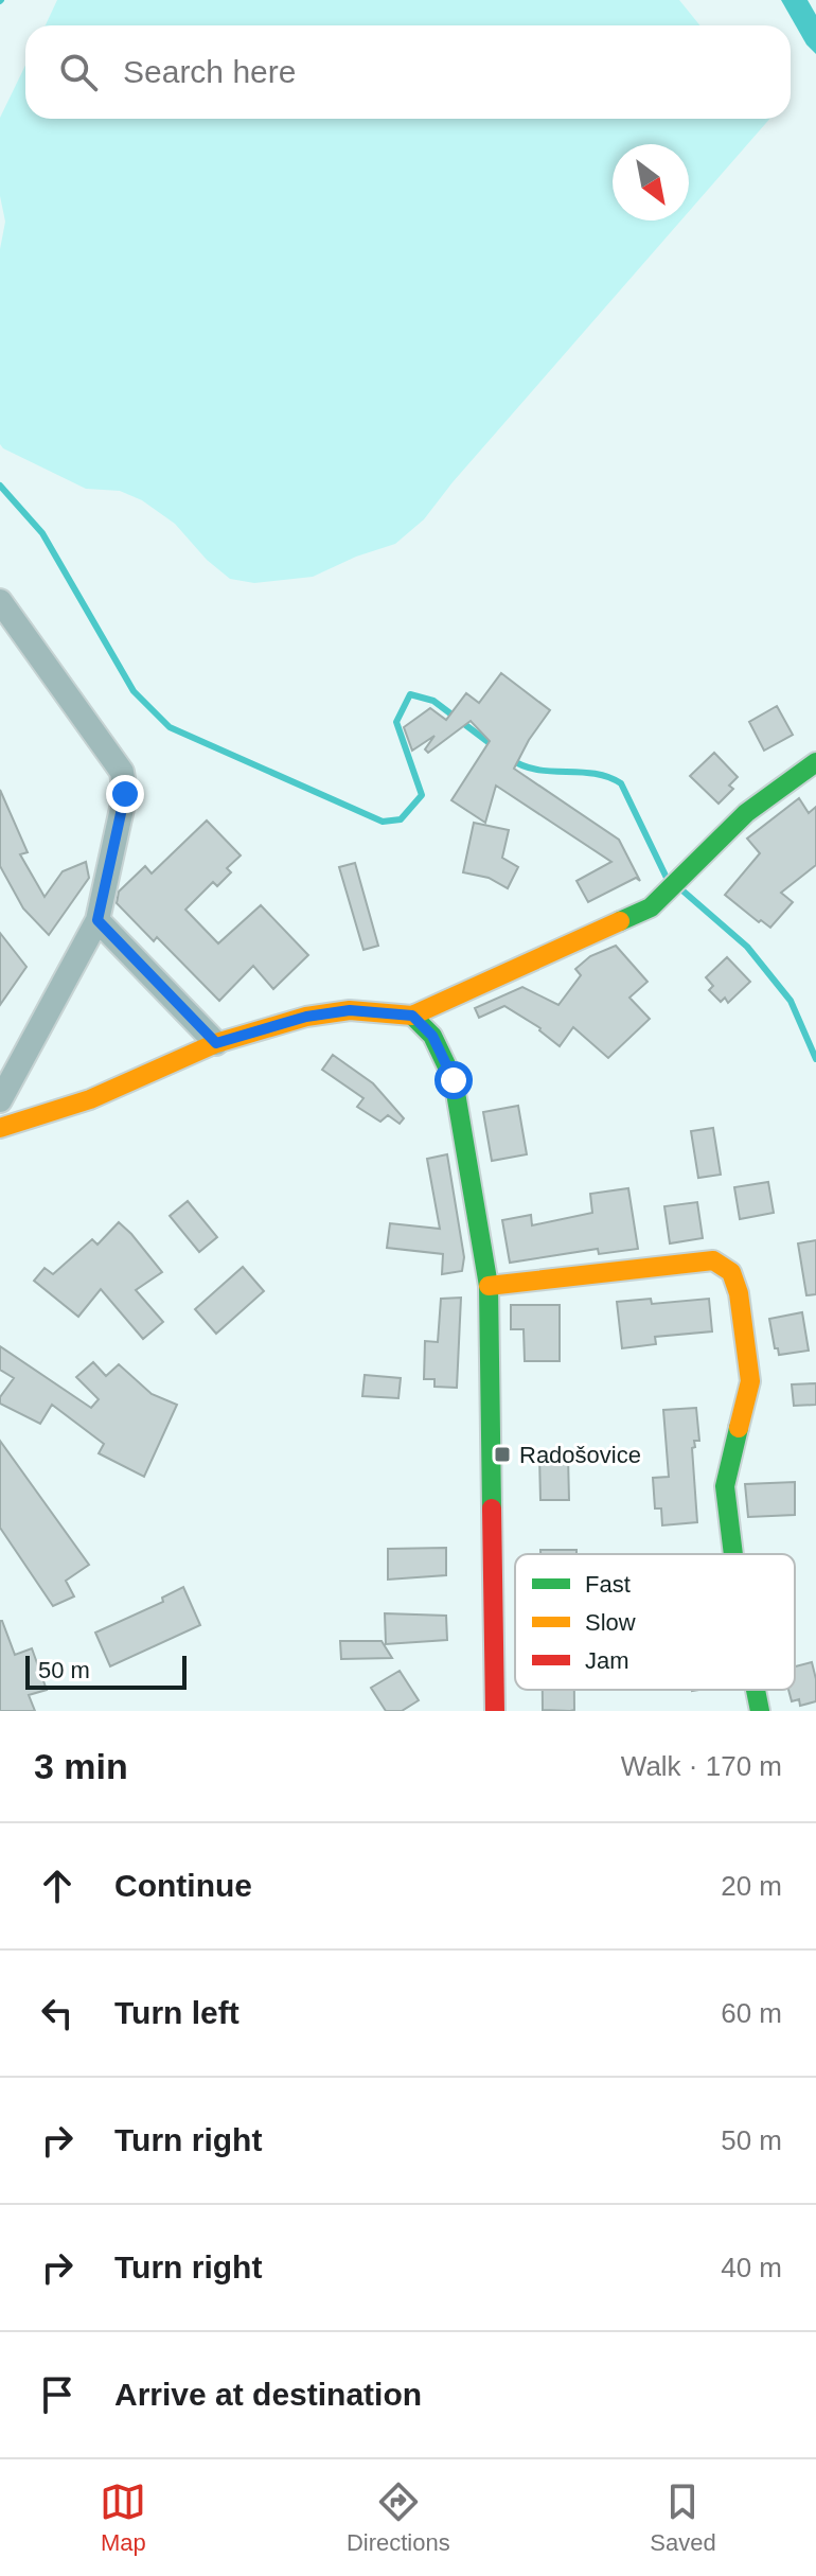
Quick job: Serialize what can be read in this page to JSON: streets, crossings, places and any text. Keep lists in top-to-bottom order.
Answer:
{
  "places": {
    "transit": ["Radošovice"]
  },
  "legend": ["Fast", "Slow", "Jam"],
  "scale_bar": "50 m",
  "north": "bottom right",
  "page": {
    "search": "Search here",
    "scale": "50 m",
    "heading": ["3 min", "Walk · 170 m"],
    "list": [
      ["Continue", "20 m"],
      ["Turn left", "60 m"],
      ["Turn right", "50 m"],
      ["Turn right", "40 m"],
      "Arrive at destination"
    ],
    "nav": ["Map", "Directions", "Saved"]
  }
}
